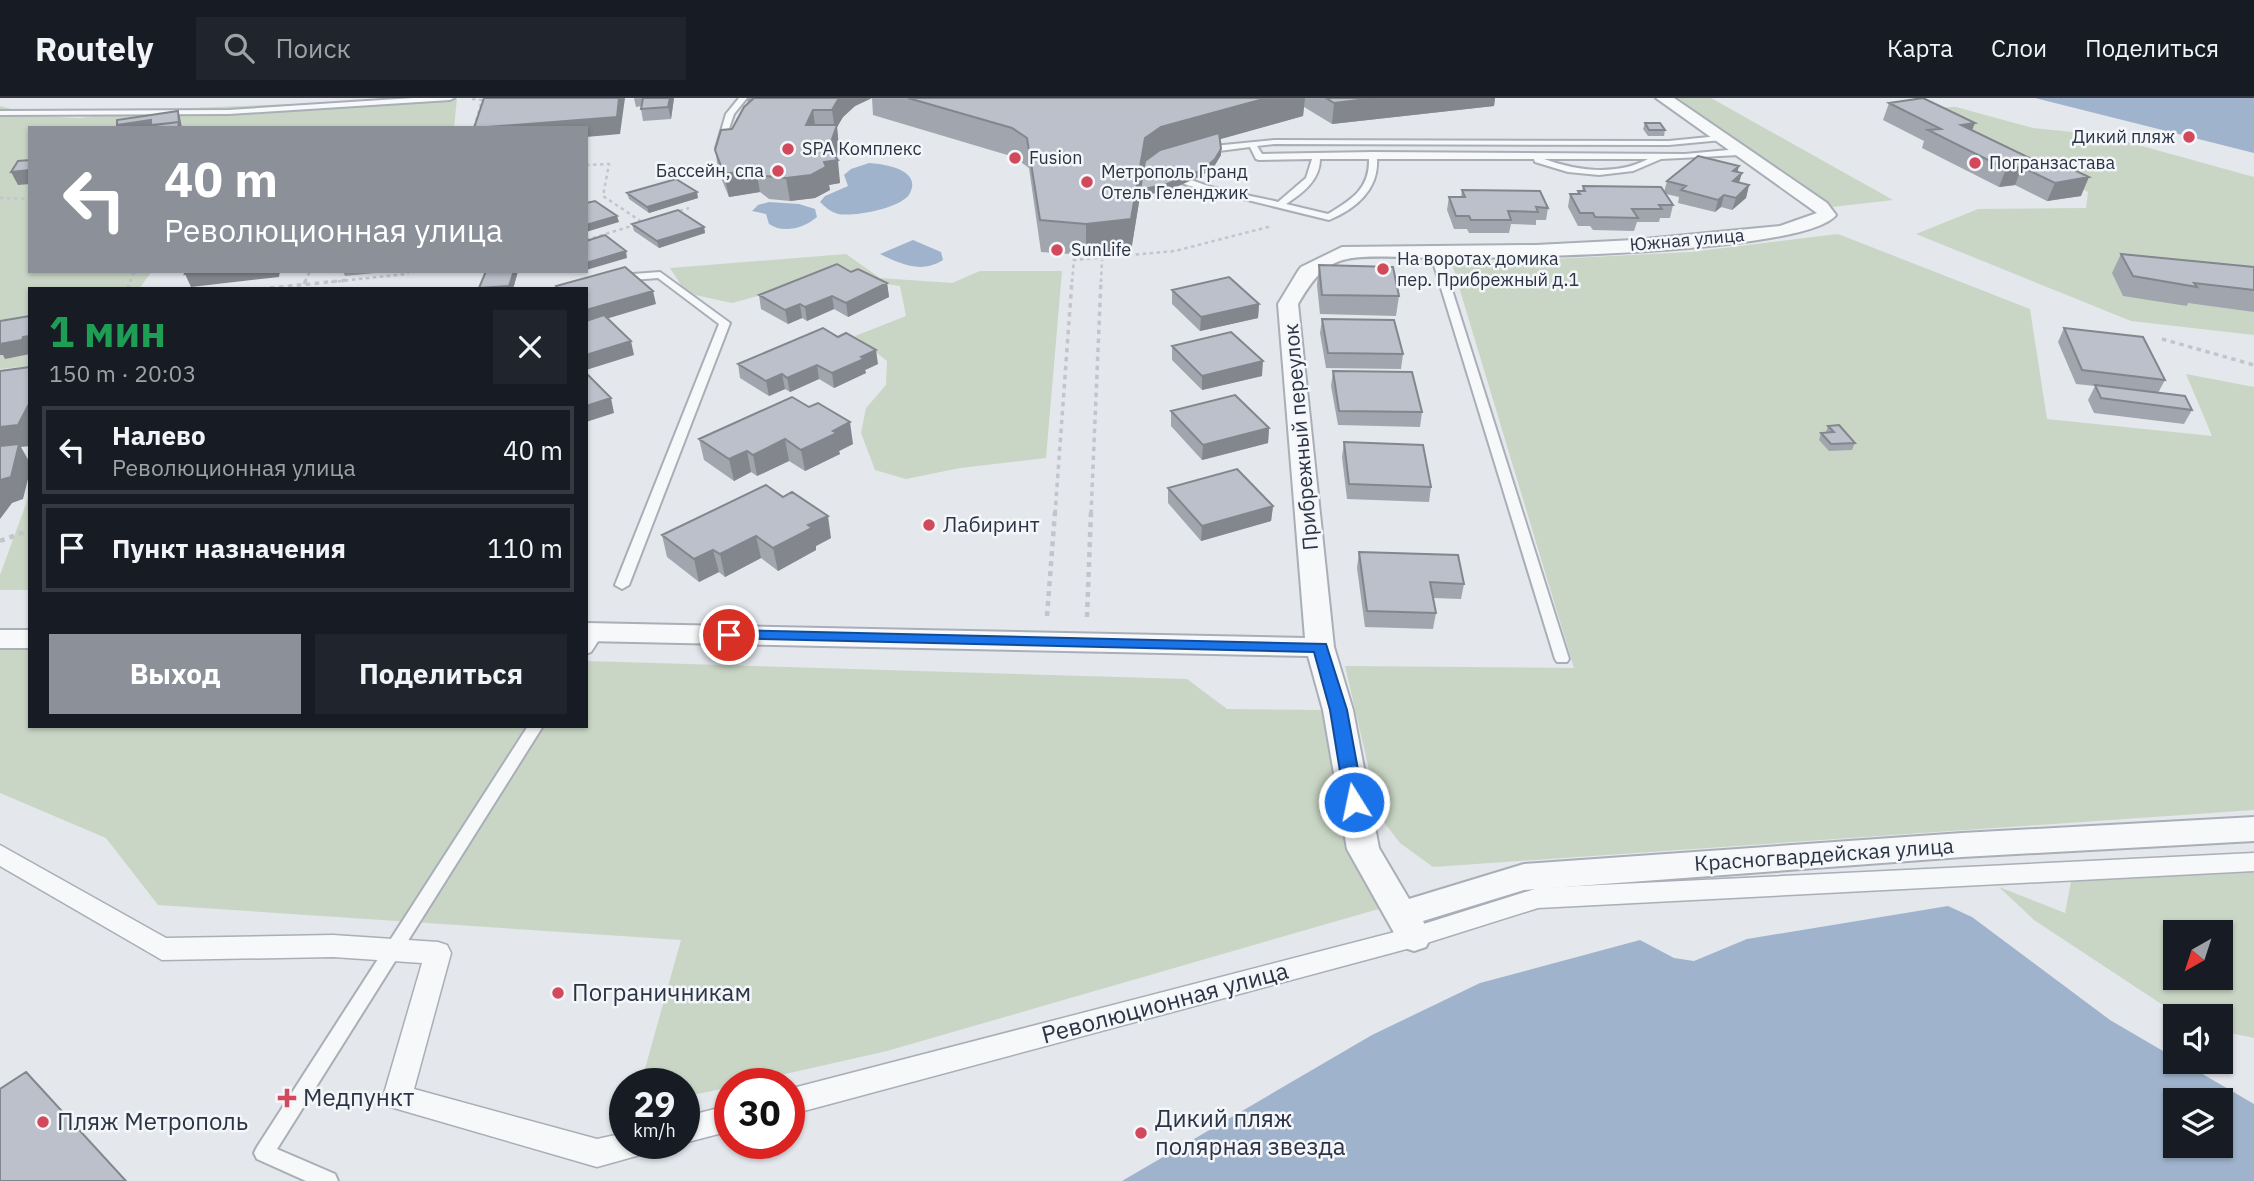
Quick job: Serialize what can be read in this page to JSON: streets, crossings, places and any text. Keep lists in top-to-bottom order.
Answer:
{
  "streets": {
    "street": [
      "Южная улица",
      "Прибрежный переулок",
      "Красногвардейская улица",
      "Революционная улица"
    ]
  },
  "crossings": [
    ["Южная улица", "Прибрежный переулок"],
    ["Прибрежный переулок", "Красногвардейская улица"],
    ["Прибрежный переулок", "Революционная улица"],
    ["Красногвардейская улица", "Революционная улица"]
  ],
  "places": {
    "other": [
      "Дикий пляж",
      "SPA Комплекс",
      "Fusion",
      "Погранзастава",
      "Бассейн, спа",
      "Метрополь Гранд Отель Геленджик",
      "SunLife",
      "На воротах домика пер. Прибрежный д.1",
      "Лабиринт",
      "Пограничникам",
      "Пляж Метрополь",
      "Дикий пляж полярная звезда"
    ],
    "health": ["Медпункт"]
  },
  "north": "bottom left",
  "page": {
    "header": "Routely",
    "search": "Поиск",
    "nav": ["Карта", "Слои", "Поделиться"],
    "turn": ["40 m", "Революционная улица"],
    "heading": ["1 мин", "150 m · 20:03"],
    "list": [
      {
        "name": "Налево",
        "note": "Революционная улица",
        "value": "40 m"
      },
      {
        "name": "Пункт назначения",
        "value": "110 m"
      }
    ],
    "buttons": ["Выход", "Поделиться"],
    "speed": "29 km/h",
    "limit": "30"
  }
}
